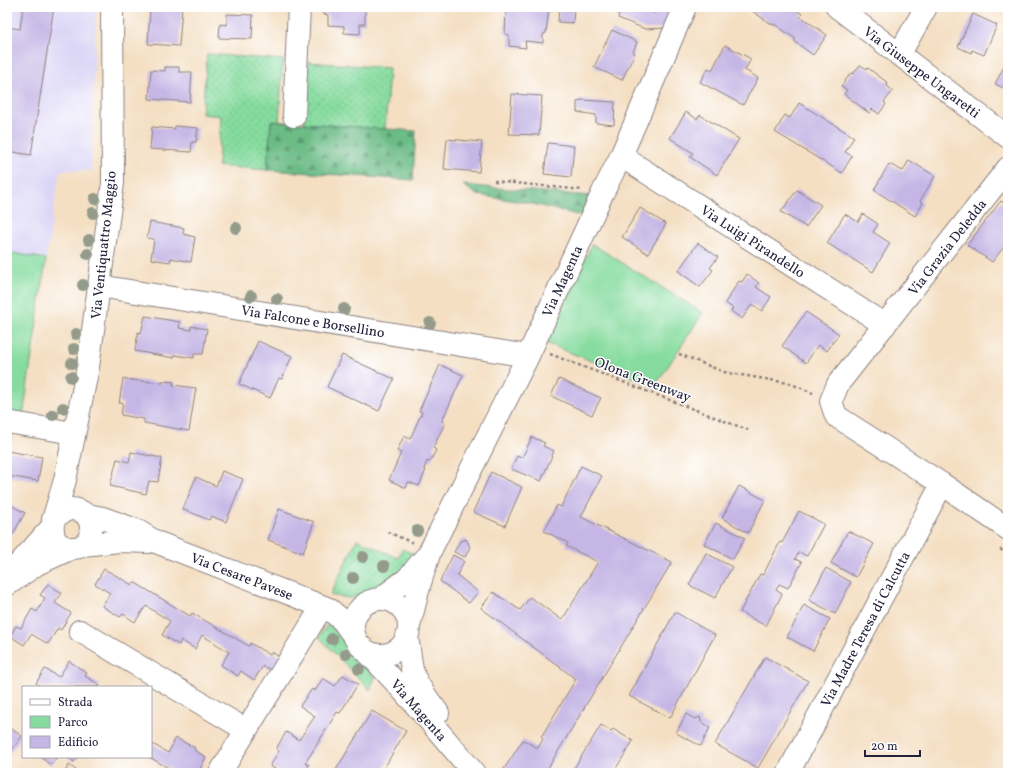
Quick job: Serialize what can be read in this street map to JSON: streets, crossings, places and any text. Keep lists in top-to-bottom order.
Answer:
{
  "streets": {
    "street": [
      "Via Giuseppe Ungaretti",
      "Via Luigi Pirandello",
      "Via Ventiquattro Maggio",
      "Via Grazia Deledda",
      "Via Magenta",
      "Via Falcone e Borsellino",
      "Via Cesare Pavese",
      "Via Madre Teresa di Calcutta"
    ],
    "path": ["Olona Greenway"]
  },
  "crossings": [
    ["Via Luigi Pirandello", "Via Grazia Deledda"],
    ["Via Luigi Pirandello", "Via Magenta"],
    ["Via Ventiquattro Maggio", "Via Falcone e Borsellino"],
    ["Via Ventiquattro Maggio", "Via Cesare Pavese"],
    ["Via Magenta", "Via Falcone e Borsellino"],
    ["Via Magenta", "Olona Greenway"],
    ["Via Magenta", "Via Cesare Pavese"],
    ["Via Falcone e Borsellino", "Olona Greenway"]
  ],
  "legend": ["Strada", "Parco", "Edificio"],
  "scale_bar": "20 m"
}
